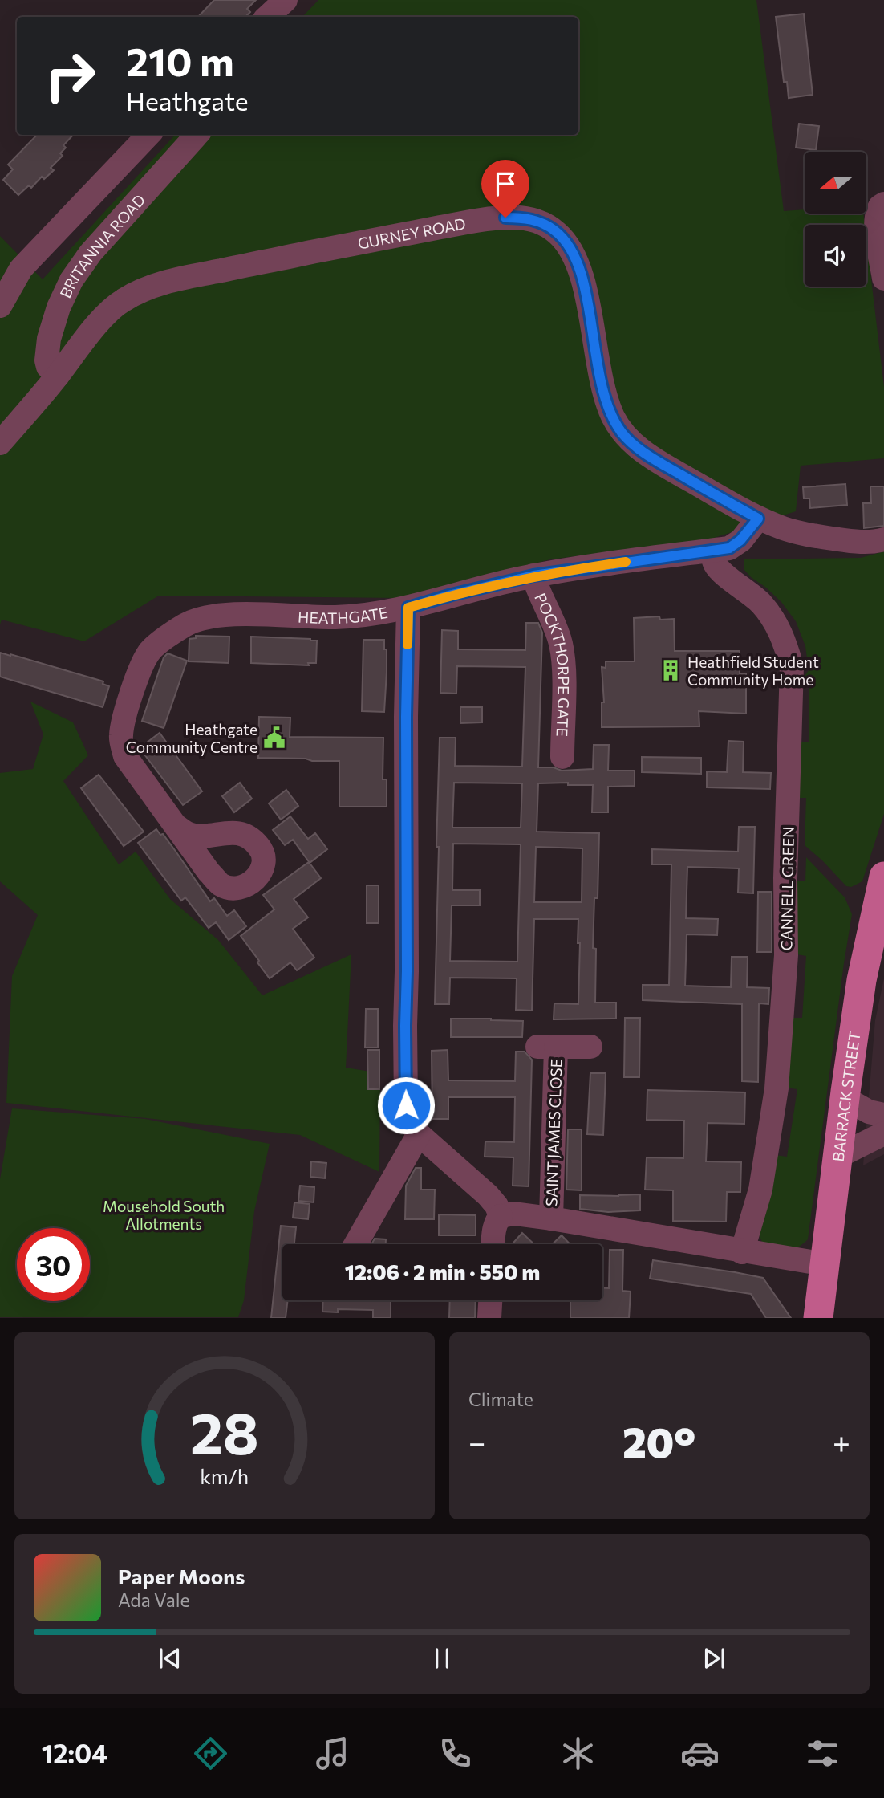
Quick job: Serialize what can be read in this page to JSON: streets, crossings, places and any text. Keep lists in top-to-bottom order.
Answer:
{
  "streets": {
    "main road": ["BARRACK STREET"],
    "street": [
      "GURNEY ROAD",
      "BRITANNIA ROAD",
      "HEATHGATE",
      "POCKTHORPE GATE",
      "CANNELL GREEN",
      "SAINT JAMES CLOSE"
    ]
  },
  "crossings": [
    ["GURNEY ROAD", "BRITANNIA ROAD"],
    ["GURNEY ROAD", "HEATHGATE"],
    ["HEATHGATE", "POCKTHORPE GATE"],
    ["HEATHGATE", "CANNELL GREEN"],
    ["CANNELL GREEN", "SAINT JAMES CLOSE"],
    ["BARRACK STREET", "SAINT JAMES CLOSE"]
  ],
  "parks": ["Mousehold South Allotments"],
  "places": {
    "building": ["Heathfield Student Community Home"],
    "public building": ["Heathgate Community Centre"]
  },
  "north": "left",
  "page": {
    "turn": ["210 m", "Heathgate"],
    "limit": "30",
    "trip": "12:06 · 2 min · 550 m",
    "tile": "Climate",
    "heat": ["−", "20°", "+"],
    "song": ["Paper Moons", "Ada Vale"],
    "tabs": "12:04",
    "gauge": ["28", "km/h"]
  }
}
